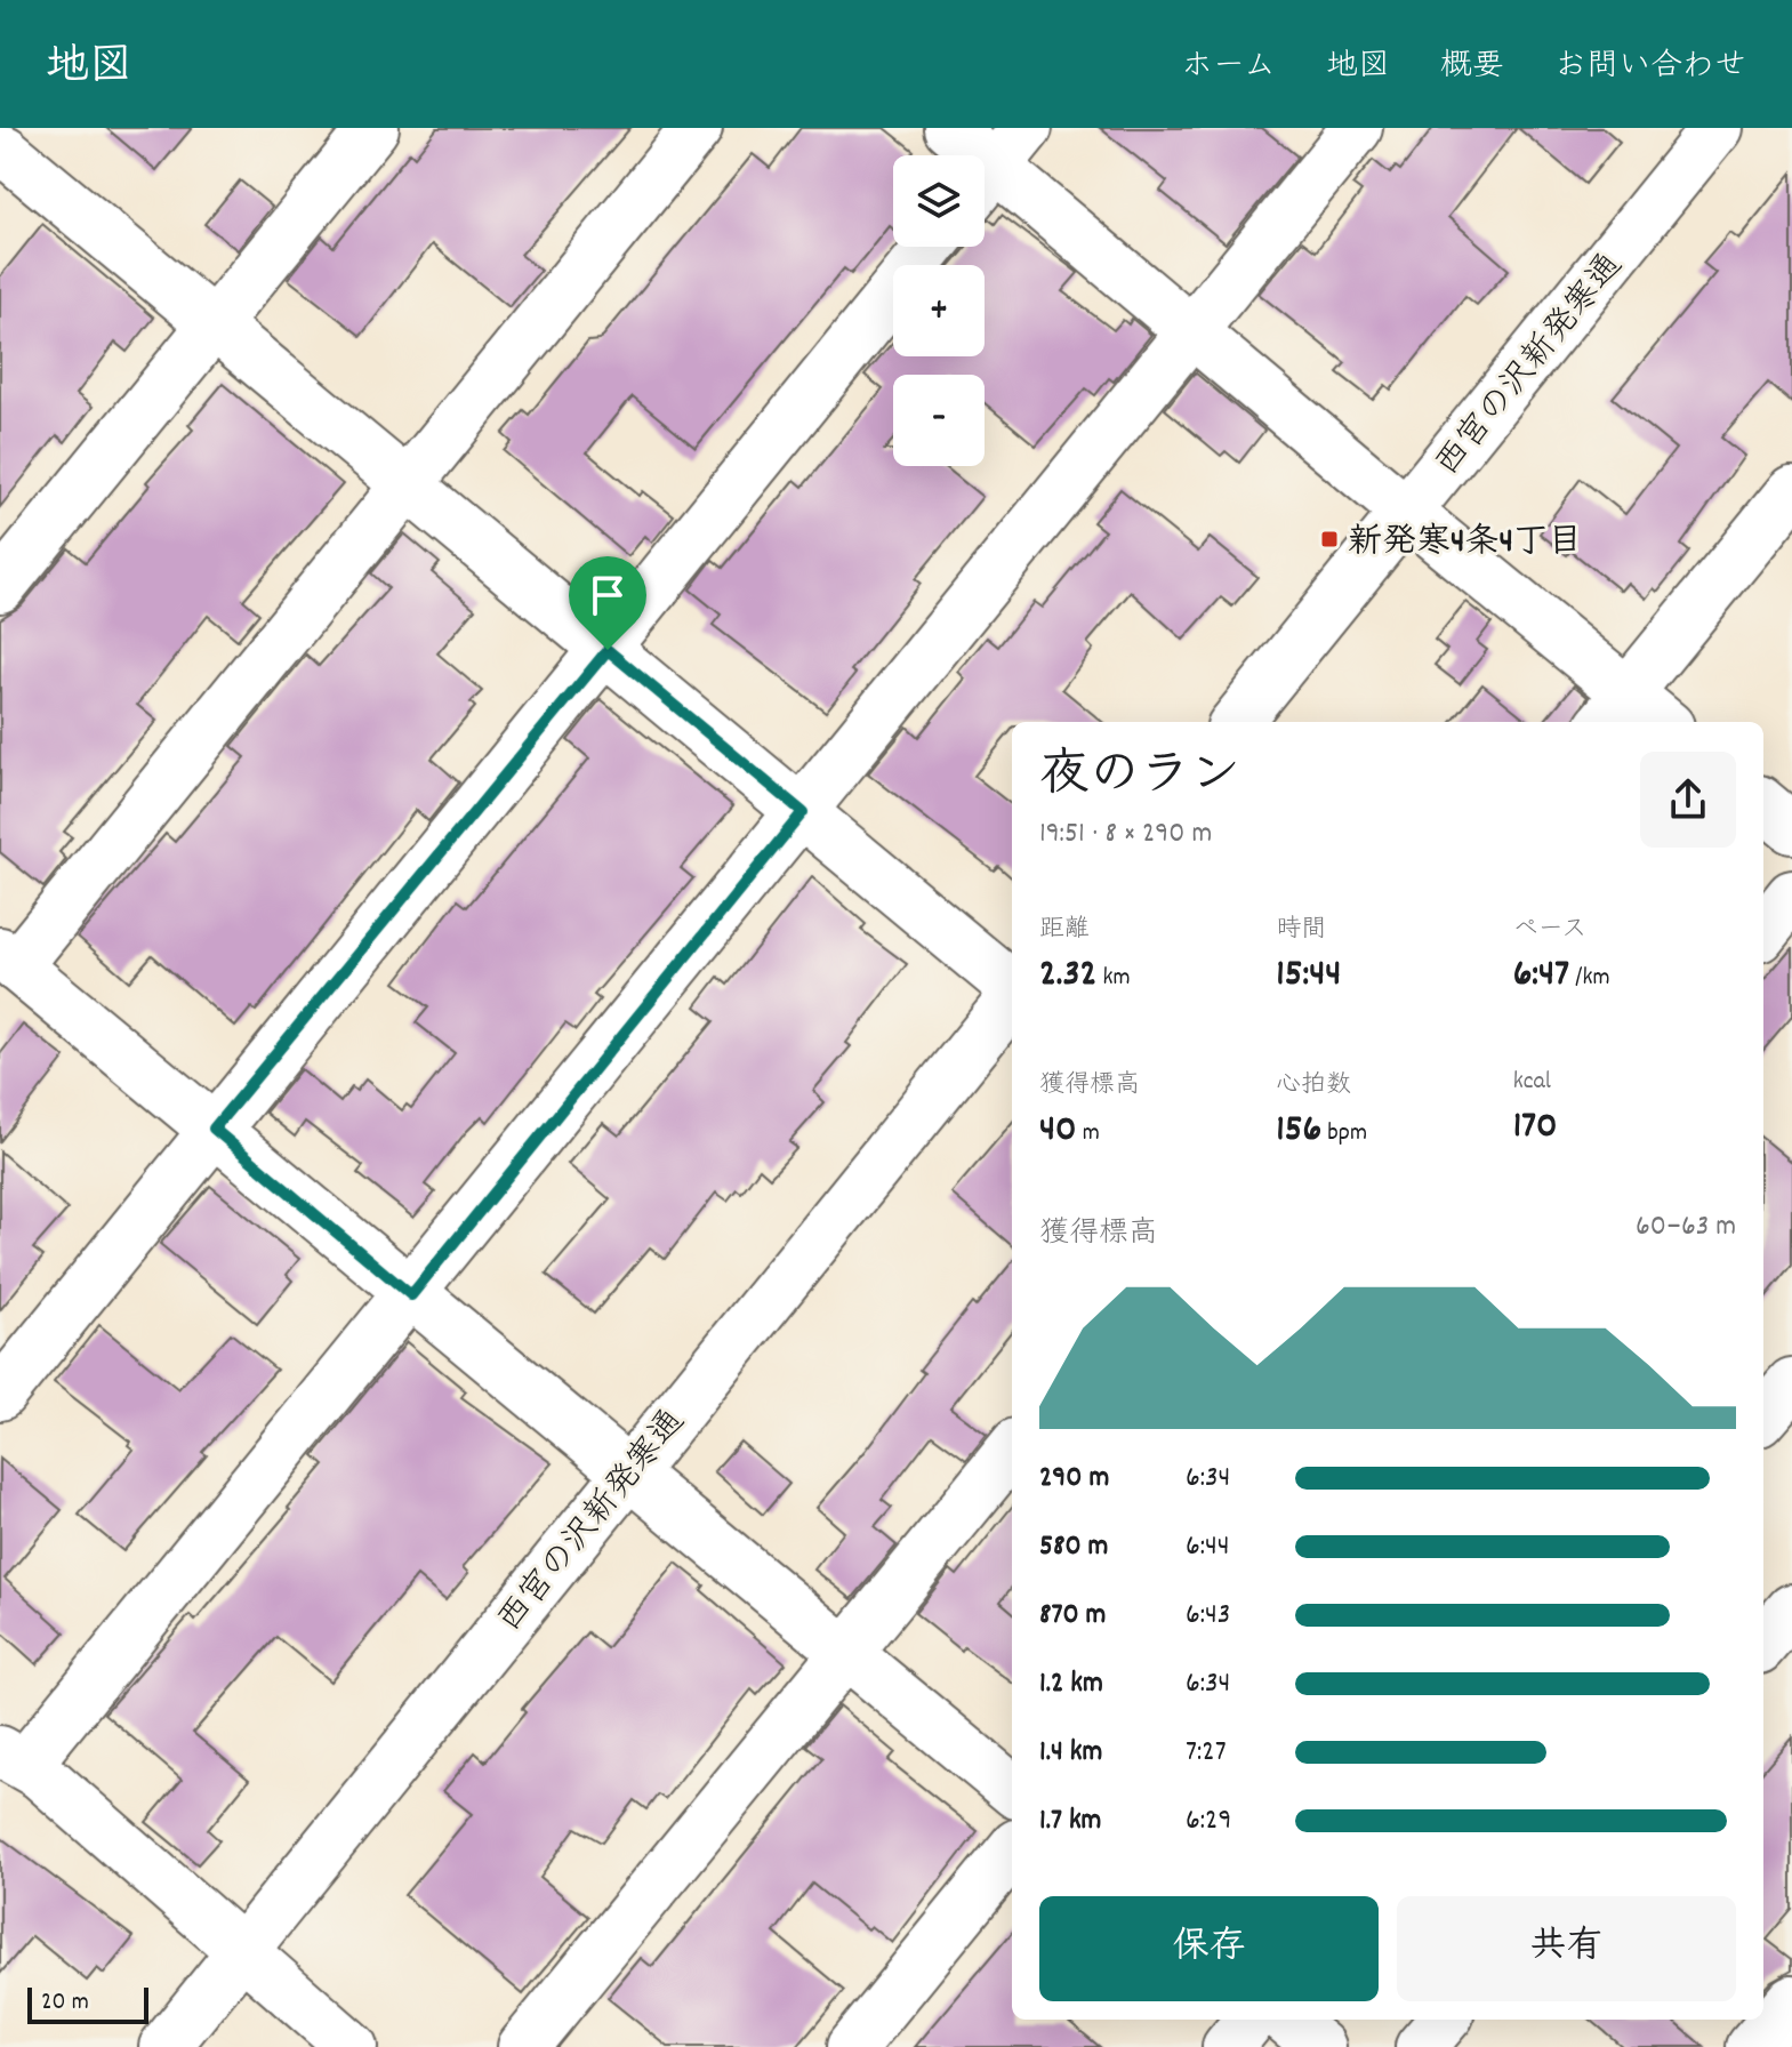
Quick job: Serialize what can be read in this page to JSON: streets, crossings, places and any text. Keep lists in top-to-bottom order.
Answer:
{
  "streets": {
    "street": ["西宮の沢新発寒通"]
  },
  "places": {
    "transit": ["新発寒4条4丁目"]
  },
  "scale_bar": "20 m",
  "page": {
    "header": "地図",
    "nav": [
      "ホーム",
      "地図",
      "概要",
      "お問い合わせ"
    ],
    "map_buttons": ["+", "−"],
    "heading": ["夜のラン", "19:51 · 8 × 290 m"],
    "stats": [
      ["距離", "2.32 km"],
      ["時間", "15:44"],
      ["ペース", "6:47 /km"],
      ["獲得標高", "40 m"],
      ["心拍数", "156 bpm"],
      ["kcal", "170"]
    ],
    "chart": ["獲得標高", "60–63 m"],
    "list": [
      {
        "name": "290 m",
        "note": "6:34"
      },
      {
        "name": "580 m",
        "note": "6:44"
      },
      {
        "name": "870 m",
        "note": "6:43"
      },
      {
        "name": "1.2 km",
        "note": "6:34"
      },
      {
        "name": "1.4 km",
        "note": "7:27"
      },
      {
        "name": "1.7 km",
        "note": "6:29"
      }
    ],
    "buttons": ["保存", "共有"],
    "scale": "20 m"
  }
}
